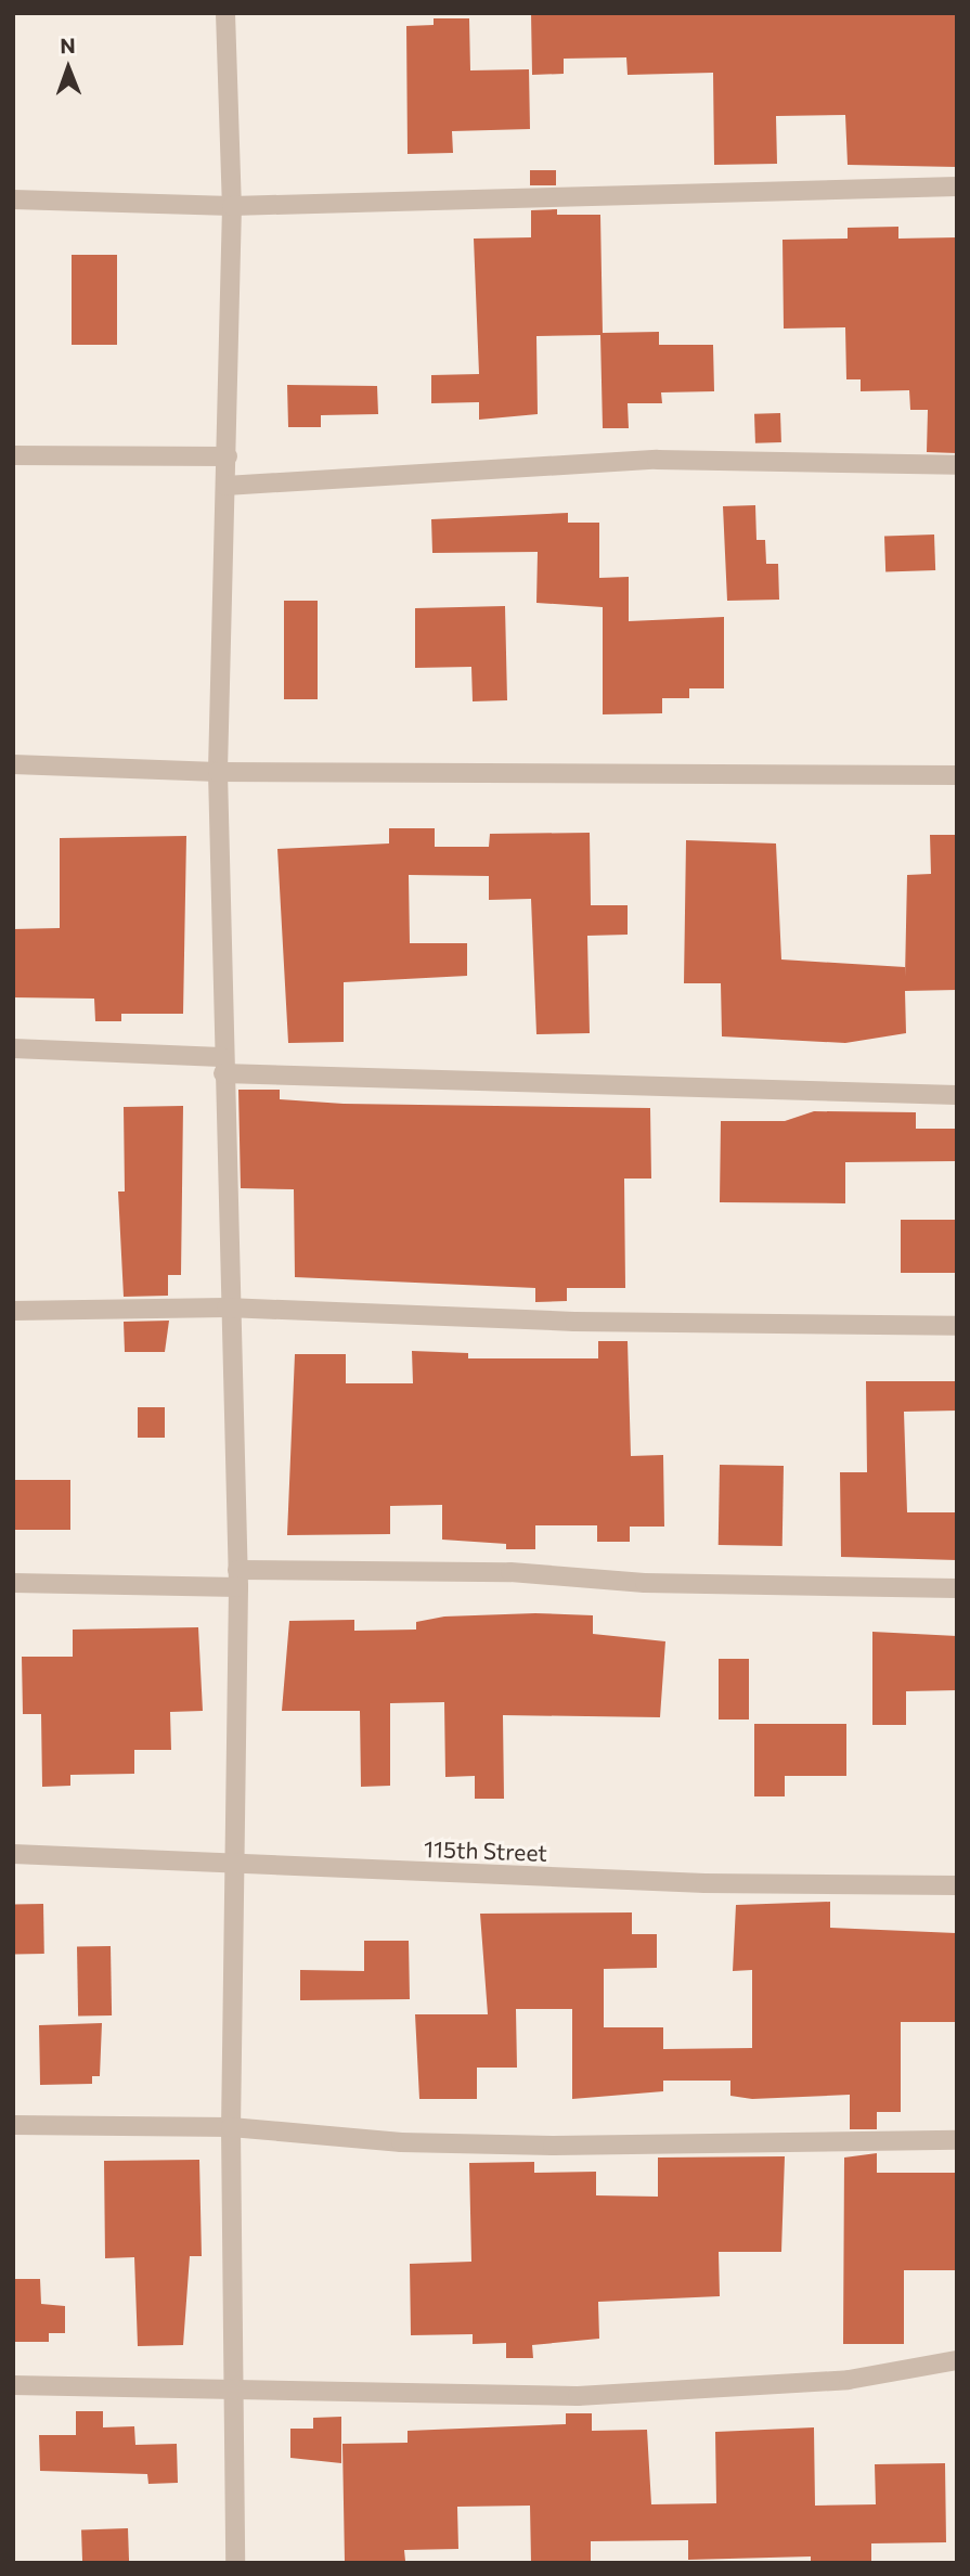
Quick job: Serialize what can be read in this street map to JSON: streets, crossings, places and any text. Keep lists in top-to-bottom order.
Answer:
{
  "streets": {
    "street": ["115th Street"]
  },
  "north": "top"
}
